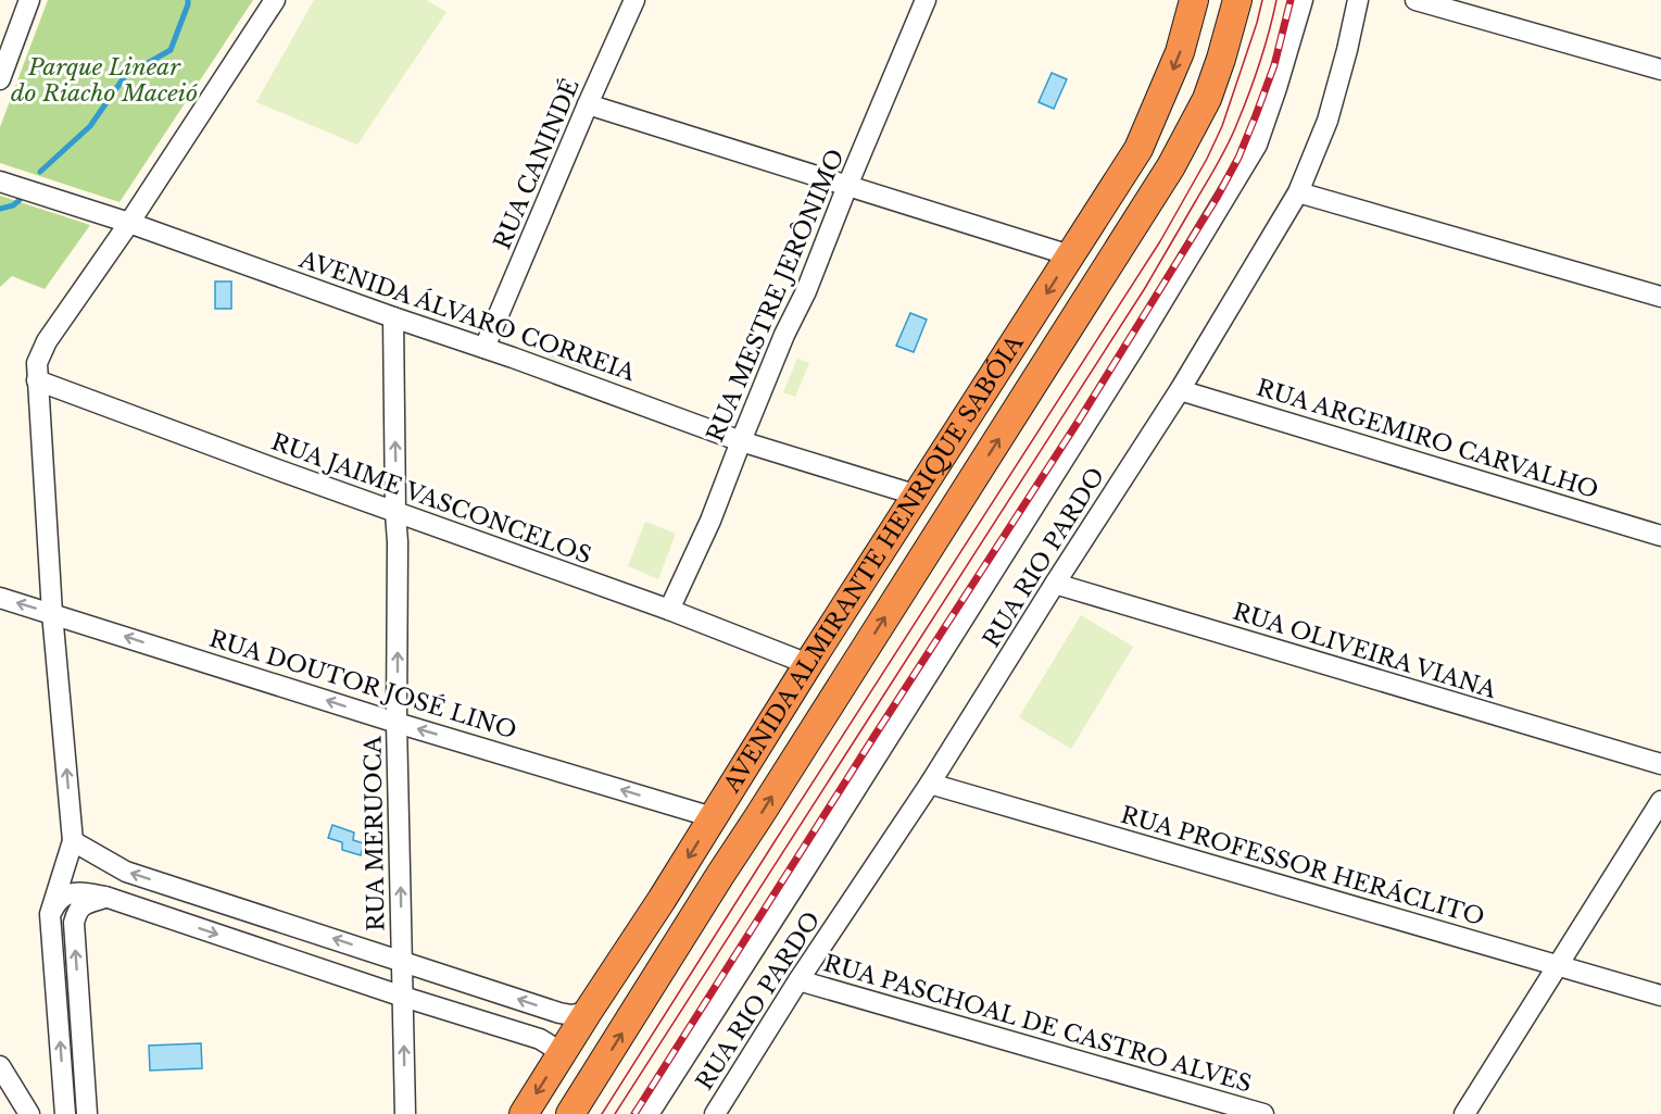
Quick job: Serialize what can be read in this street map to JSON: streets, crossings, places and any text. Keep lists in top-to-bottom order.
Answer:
{
  "streets": {
    "highway": ["AVENIDA ALMIRANTE HENRIQUE SABÓIA"],
    "street": [
      "RUA CANINDÉ",
      "RUA MESTRE JERÔNIMO",
      "AVENIDA ÁLVARO CORREIA",
      "RUA ARGEMIRO CARVALHO",
      "RUA JAIME VASCONCELOS",
      "RUA RIO PARDO",
      "RUA OLIVEIRA VIANA",
      "RUA DOUTOR JOSÉ LINO",
      "RUA MERUOCA",
      "RUA PROFESSOR HERÁCLITO",
      "RUA PASCHOAL DE CASTRO ALVES"
    ]
  },
  "crossings": [
    ["RUA CANINDÉ", "AVENIDA ÁLVARO CORREIA"],
    ["RUA MESTRE JERÔNIMO", "AVENIDA ÁLVARO CORREIA"],
    ["RUA MESTRE JERÔNIMO", "RUA JAIME VASCONCELOS"],
    ["AVENIDA ÁLVARO CORREIA", "AVENIDA ALMIRANTE HENRIQUE SABÓIA"],
    ["AVENIDA ÁLVARO CORREIA", "RUA MERUOCA"],
    ["RUA ARGEMIRO CARVALHO", "RUA RIO PARDO"],
    ["RUA JAIME VASCONCELOS", "AVENIDA ALMIRANTE HENRIQUE SABÓIA"],
    ["RUA JAIME VASCONCELOS", "RUA MERUOCA"],
    ["RUA RIO PARDO", "RUA OLIVEIRA VIANA"],
    ["RUA RIO PARDO", "RUA PROFESSOR HERÁCLITO"],
    ["RUA RIO PARDO", "RUA PASCHOAL DE CASTRO ALVES"],
    ["AVENIDA ALMIRANTE HENRIQUE SABÓIA", "RUA DOUTOR JOSÉ LINO"],
    ["RUA DOUTOR JOSÉ LINO", "RUA MERUOCA"]
  ],
  "one_way": ["RUA DOUTOR JOSÉ LINO", "RUA MERUOCA"],
  "parks": ["Parque Linear do Riacho Maceió"]
}
